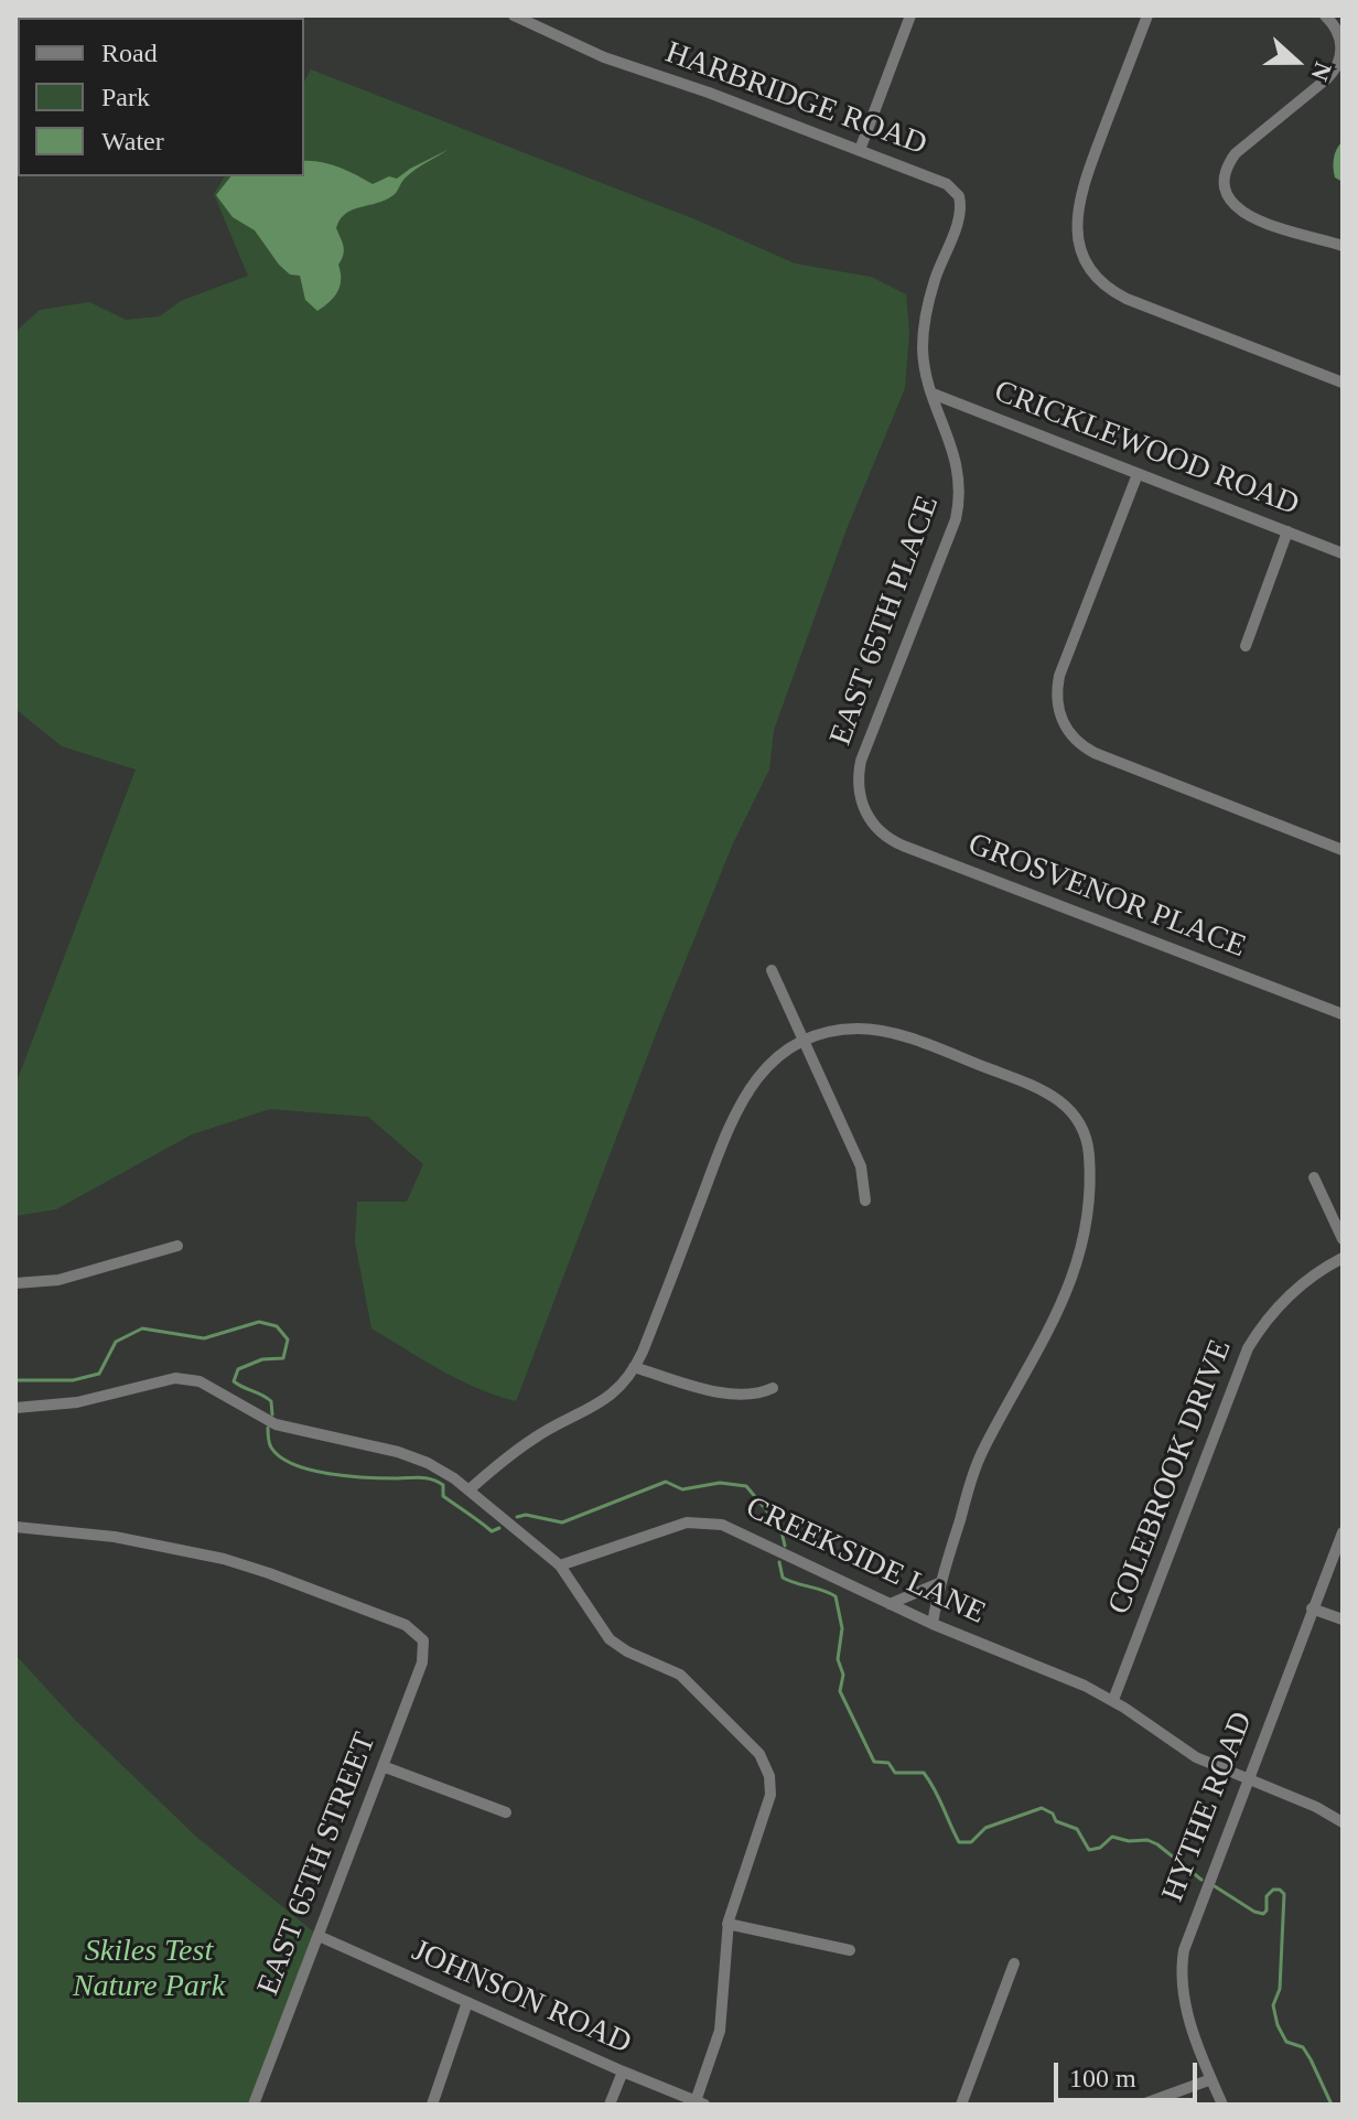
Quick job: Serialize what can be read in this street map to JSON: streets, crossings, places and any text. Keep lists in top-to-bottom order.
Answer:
{
  "streets": {
    "street": [
      "HARBRIDGE ROAD",
      "CRICKLEWOOD ROAD",
      "EAST 65TH PLACE",
      "GROSVENOR PLACE",
      "COLEBROOK DRIVE",
      "CREEKSIDE LANE",
      "HYTHE ROAD",
      "EAST 65TH STREET",
      "JOHNSON ROAD"
    ]
  },
  "crossings": [
    ["HARBRIDGE ROAD", "EAST 65TH PLACE"],
    ["CRICKLEWOOD ROAD", "EAST 65TH PLACE"],
    ["EAST 65TH PLACE", "GROSVENOR PLACE"],
    ["COLEBROOK DRIVE", "CREEKSIDE LANE"],
    ["CREEKSIDE LANE", "HYTHE ROAD"],
    ["EAST 65TH STREET", "JOHNSON ROAD"]
  ],
  "parks": ["Skiles Test Nature Park"],
  "legend": ["Road", "Park", "Water"],
  "scale_bar": "100 m",
  "north": "right"
}
